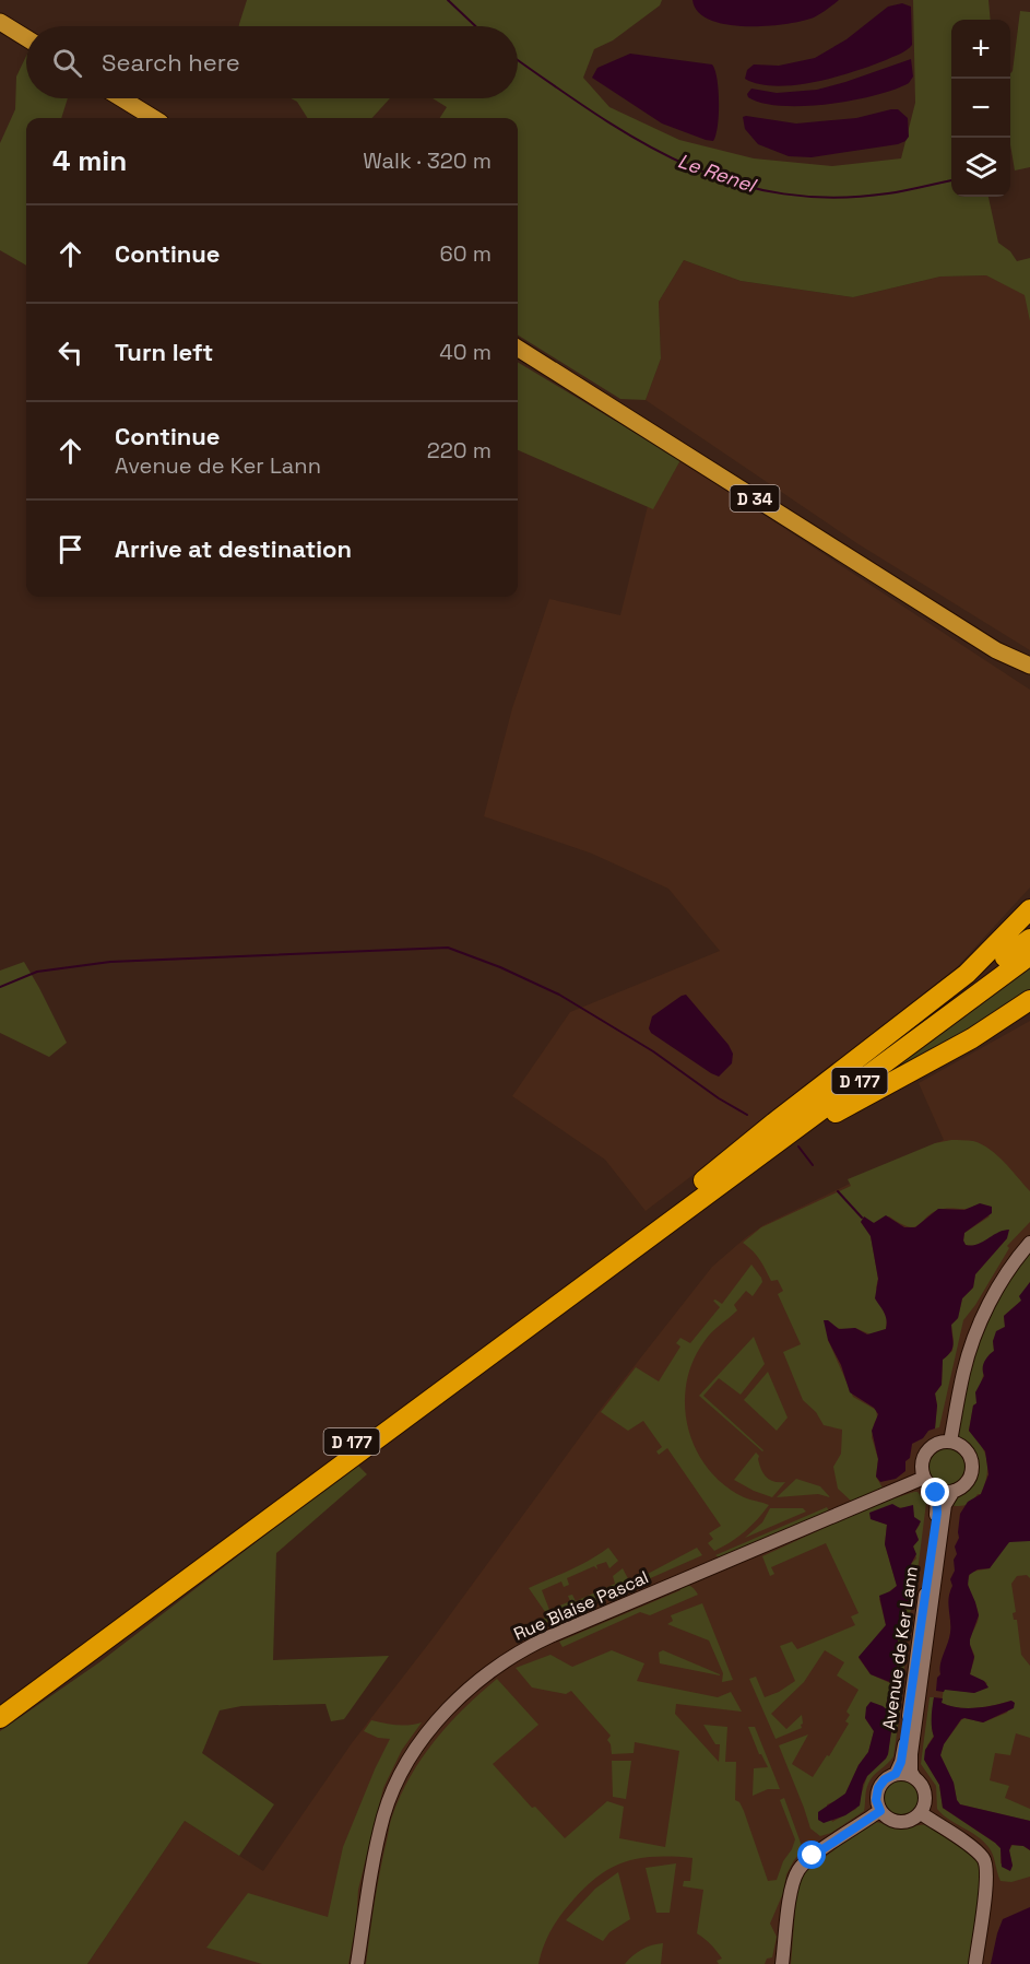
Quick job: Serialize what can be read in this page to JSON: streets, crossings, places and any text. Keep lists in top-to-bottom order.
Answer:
{
  "streets": {
    "highway": ["D 177"],
    "main road": ["D 34"],
    "street": ["Rue Blaise Pascal", "Avenue de Ker Lann"]
  },
  "crossings": [
    ["Rue Blaise Pascal", "Avenue de Ker Lann"]
  ],
  "water": ["Le Renel"],
  "page": {
    "map_buttons": ["+", "−"],
    "search": "Search here",
    "heading": ["4 min", "Walk · 320 m"],
    "list": [
      ["Continue", "60 m"],
      ["Turn left", "40 m"],
      ["Continue", "Avenue de Ker Lann", "220 m"],
      "Arrive at destination"
    ]
  }
}
